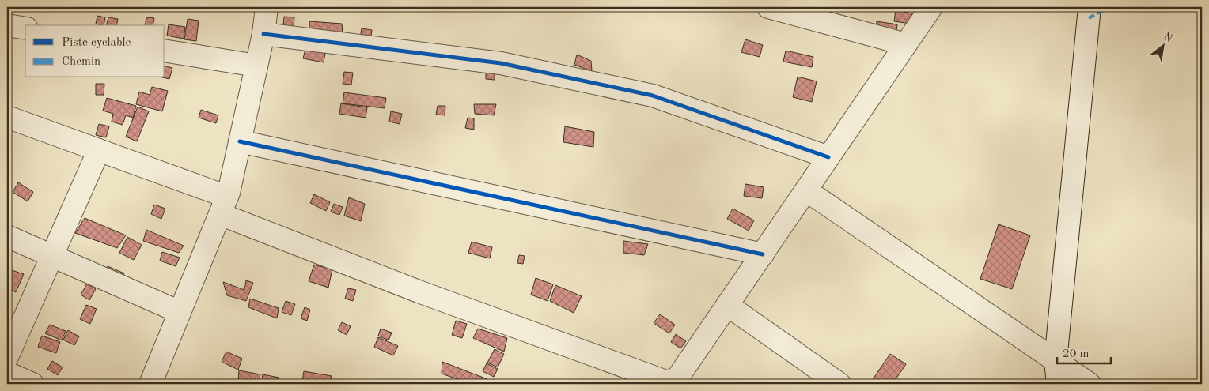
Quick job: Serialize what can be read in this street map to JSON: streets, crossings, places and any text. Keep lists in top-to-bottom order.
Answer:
{
  "legend": ["Piste cyclable", "Chemin"],
  "scale_bar": "20 m",
  "north": "top right"
}
